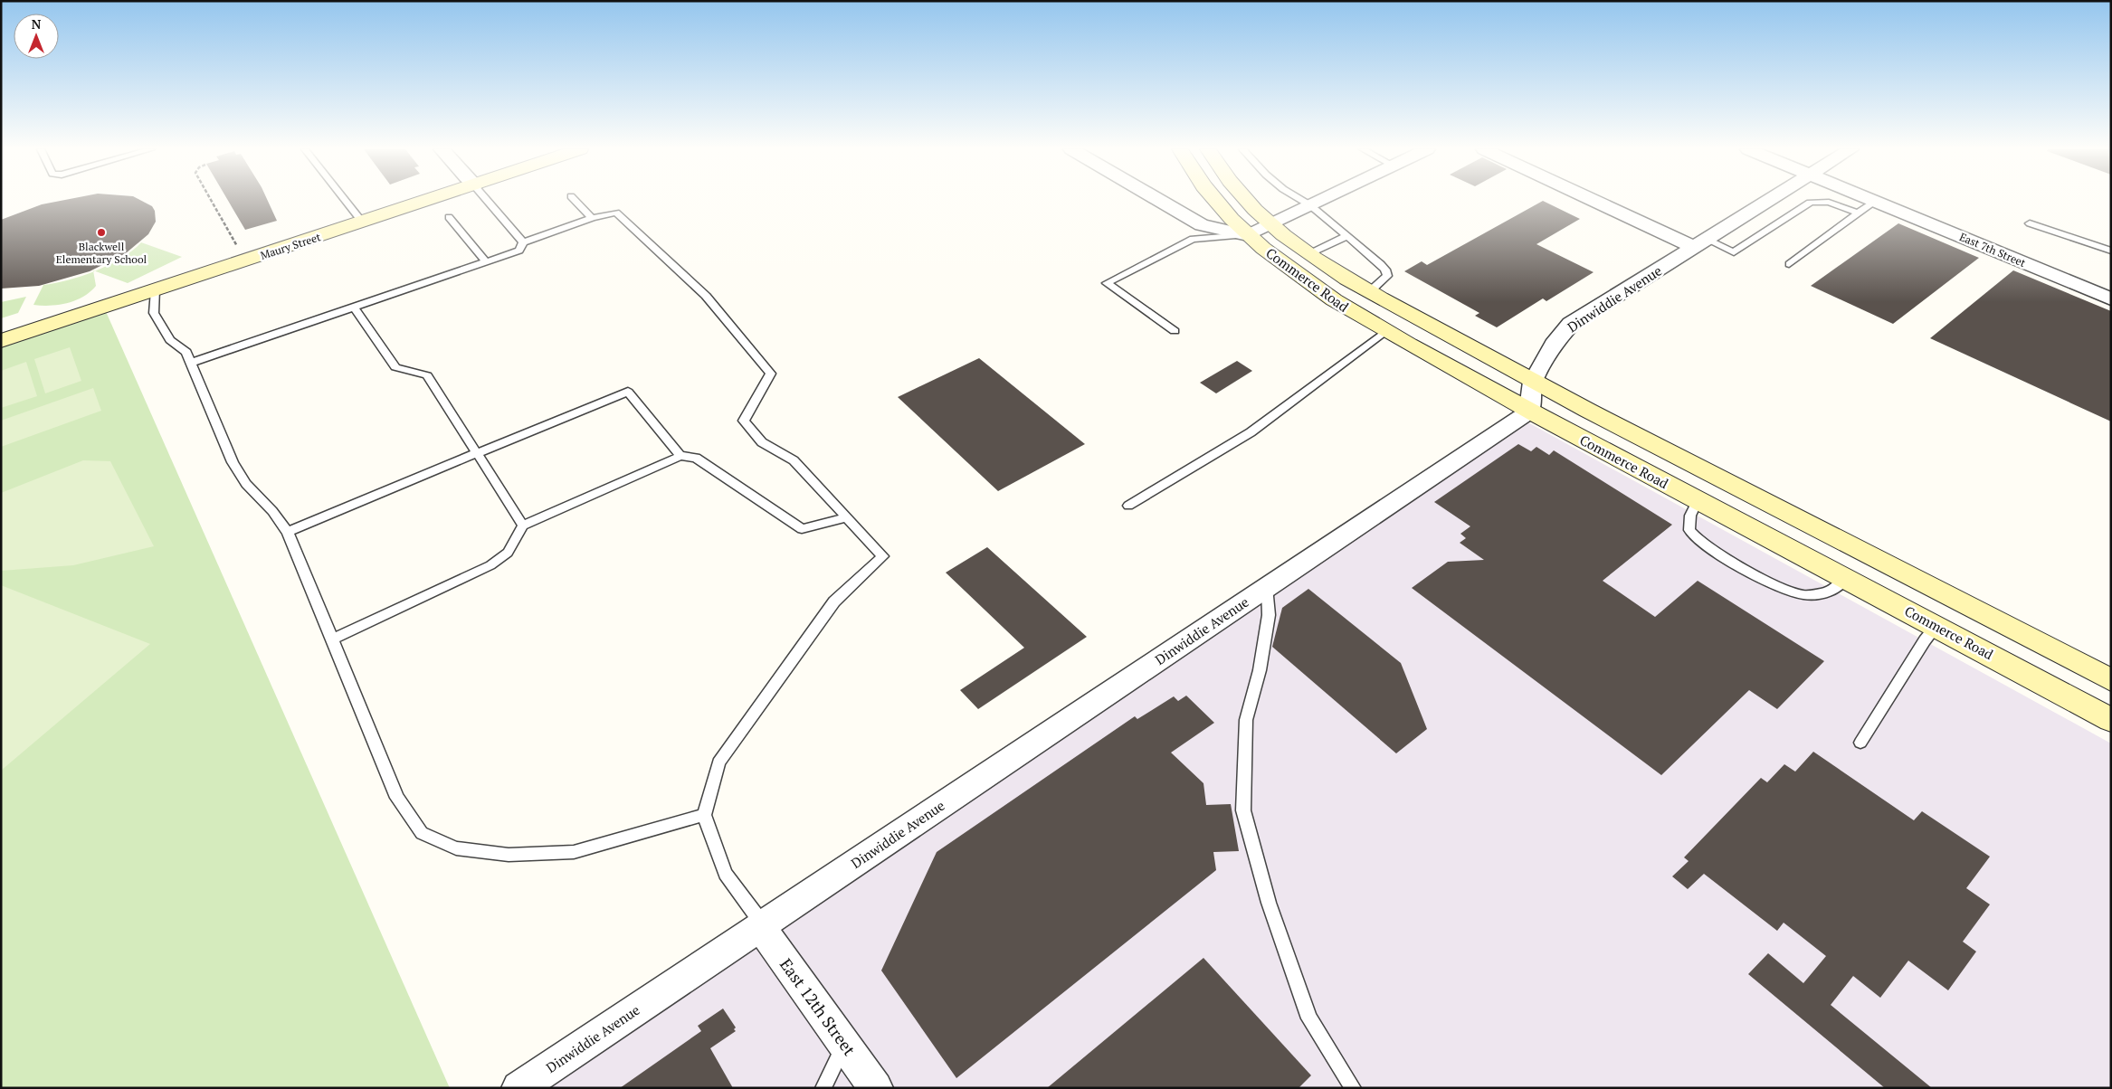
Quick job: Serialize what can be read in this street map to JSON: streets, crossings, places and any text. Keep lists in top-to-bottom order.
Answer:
{
  "streets": {
    "main road": ["Maury Street", "Commerce Road"],
    "street": ["East 7th Street", "Dinwiddie Avenue", "East 12th Street"]
  },
  "crossings": [
    ["Commerce Road", "Dinwiddie Avenue"],
    ["Dinwiddie Avenue", "East 12th Street"]
  ],
  "places": ["Blackwell Elementary School"],
  "north": "top"
}
